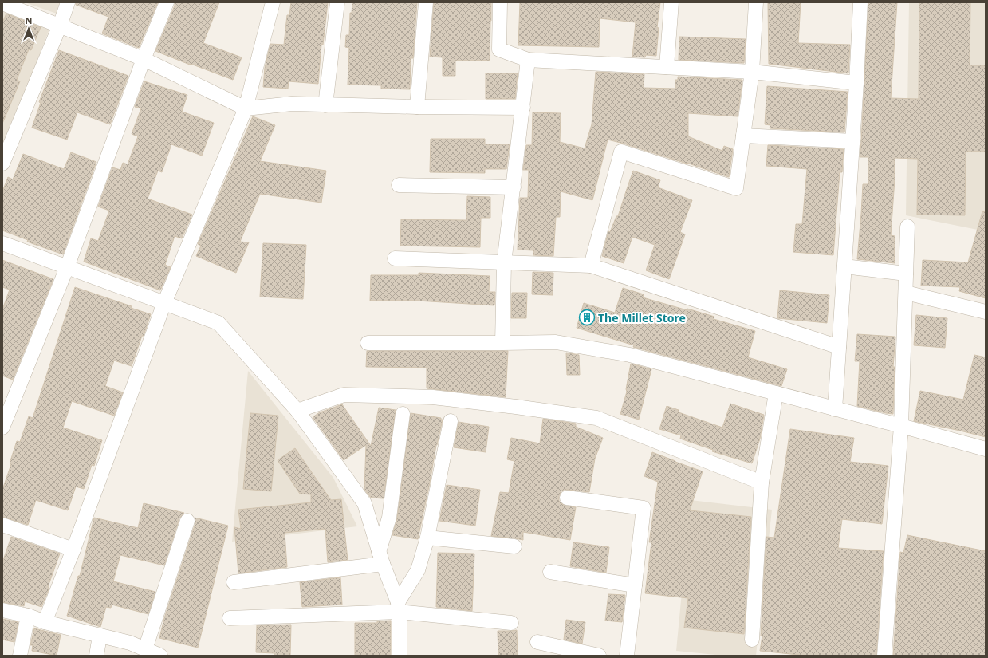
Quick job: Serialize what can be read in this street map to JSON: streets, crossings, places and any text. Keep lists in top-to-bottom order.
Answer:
{
  "places": {
    "building": ["The Millet Store"]
  },
  "north": "top"
}
